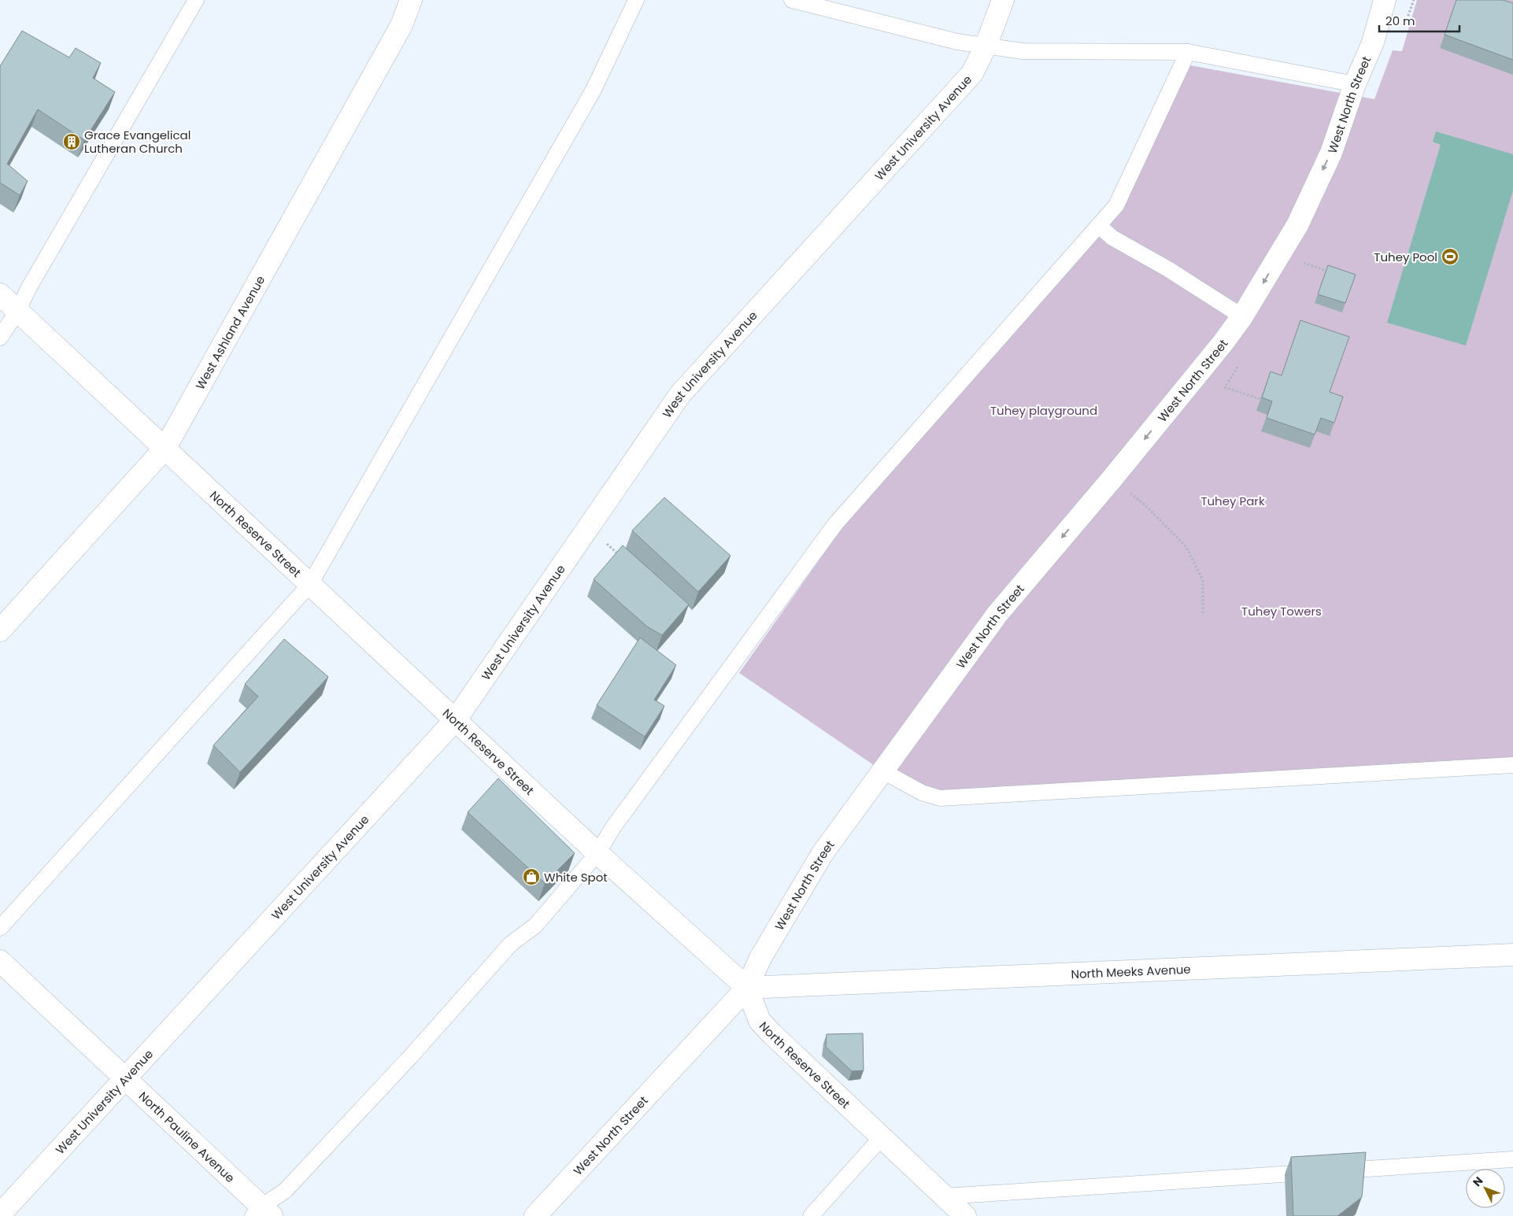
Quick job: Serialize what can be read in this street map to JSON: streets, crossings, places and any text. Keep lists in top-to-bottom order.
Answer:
{
  "streets": {
    "street": [
      "West North Street",
      "West University Avenue",
      "West Ashland Avenue",
      "North Reserve Street",
      "North Meeks Avenue",
      "North Pauline Avenue"
    ]
  },
  "crossings": [
    ["West North Street", "North Reserve Street"],
    ["West North Street", "North Meeks Avenue"],
    ["West University Avenue", "North Reserve Street"],
    ["West University Avenue", "North Pauline Avenue"],
    ["West Ashland Avenue", "North Reserve Street"],
    ["North Reserve Street", "North Meeks Avenue"]
  ],
  "one_way": ["West North Street"],
  "parks": ["Tuhey playground", "Tuhey Park", "Tuhey Towers"],
  "places": {
    "building": ["Grace Evangelical Lutheran Church"],
    "sports": ["Tuhey Pool"],
    "shop": ["White Spot"]
  },
  "scale_bar": "20 m",
  "north": "top left"
}
